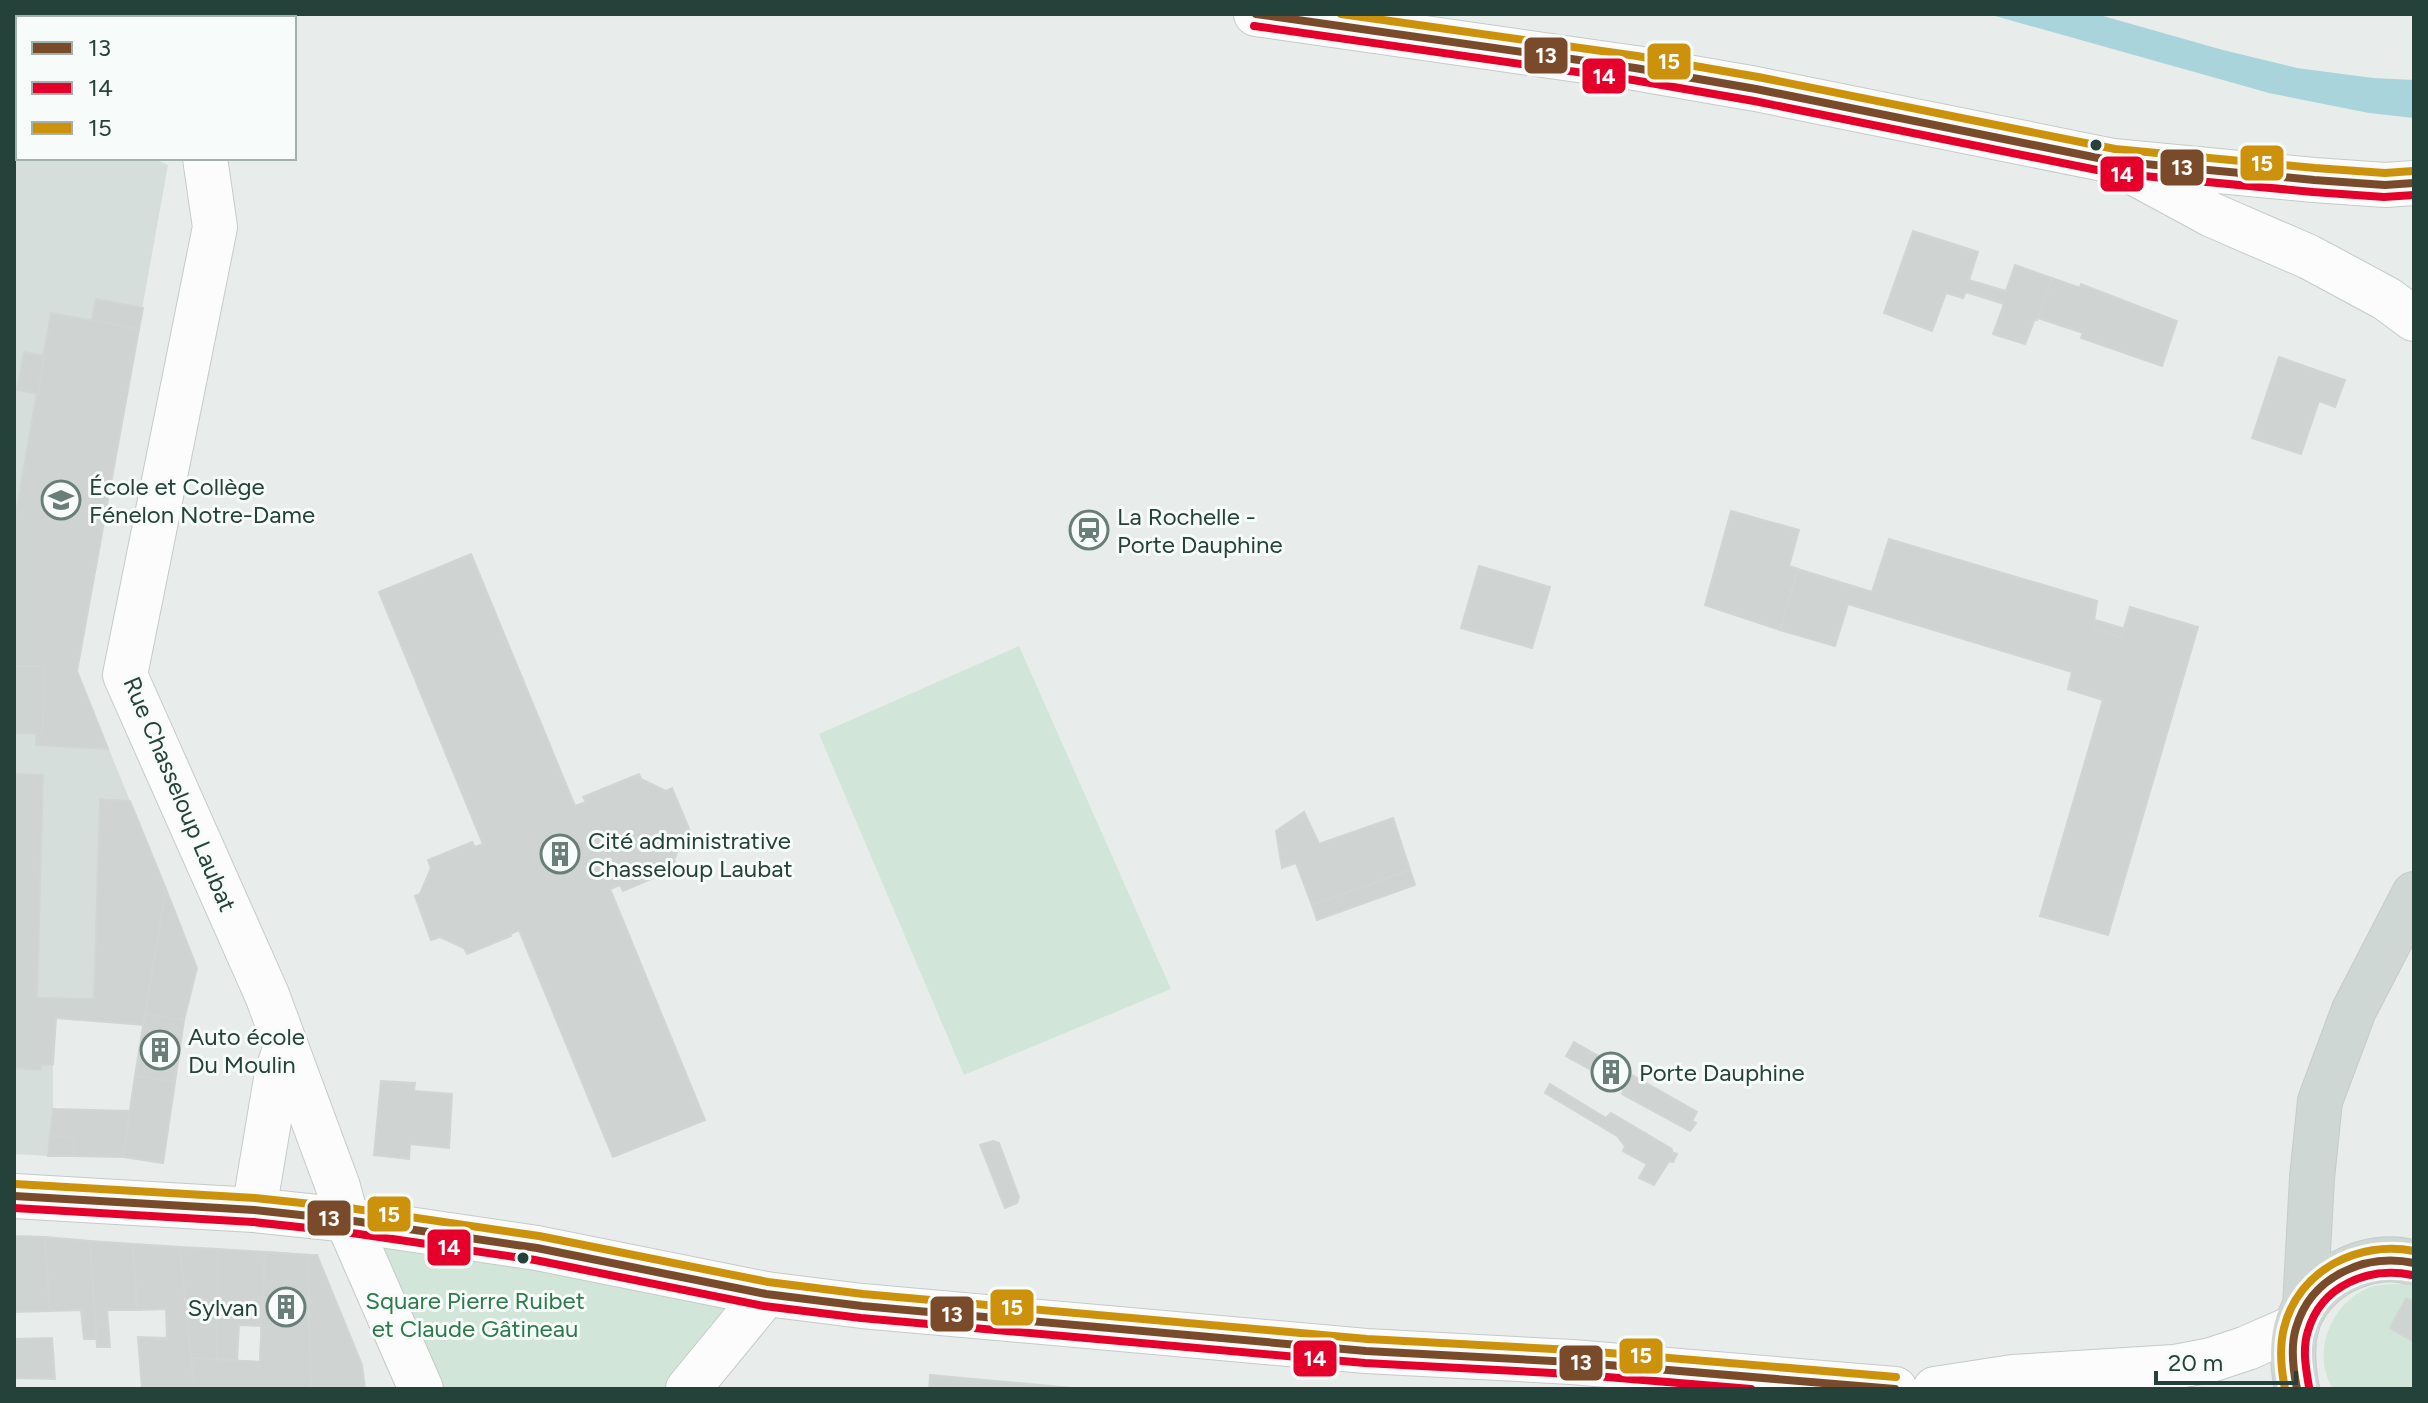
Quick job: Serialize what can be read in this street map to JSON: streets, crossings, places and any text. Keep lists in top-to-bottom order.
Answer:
{
  "streets": {
    "street": ["Rue Chasseloup Laubat"]
  },
  "parks": ["Square Pierre Ruibet et Claude Gâtineau"],
  "places": {
    "school or university": ["École et Collège Fénelon Notre-Dame"],
    "station": ["La Rochelle - Porte Dauphine"],
    "building": [
      "Cité administrative Chasseloup Laubat",
      "Auto école Du Moulin",
      "Porte Dauphine",
      "Sylvan"
    ]
  },
  "lines": ["transit line 13", "transit line 15", "transit line 14"],
  "legend": ["13", "14", "15"],
  "scale_bar": "20 m"
}
